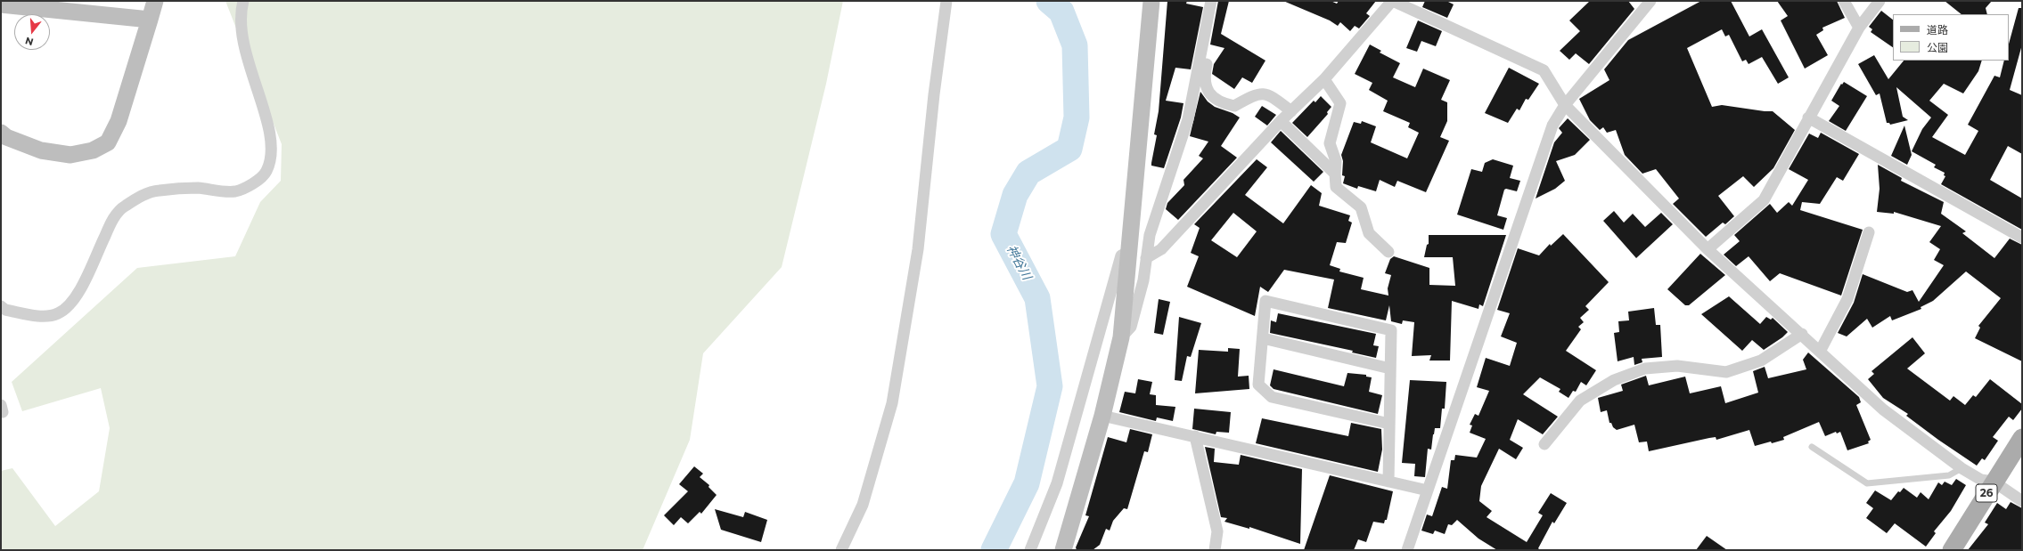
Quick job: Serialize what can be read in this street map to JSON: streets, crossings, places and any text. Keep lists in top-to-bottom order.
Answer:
{
  "streets": {
    "main road": ["26"]
  },
  "water": ["神谷川"],
  "legend": ["道路", "公園"],
  "north": "bottom"
}
